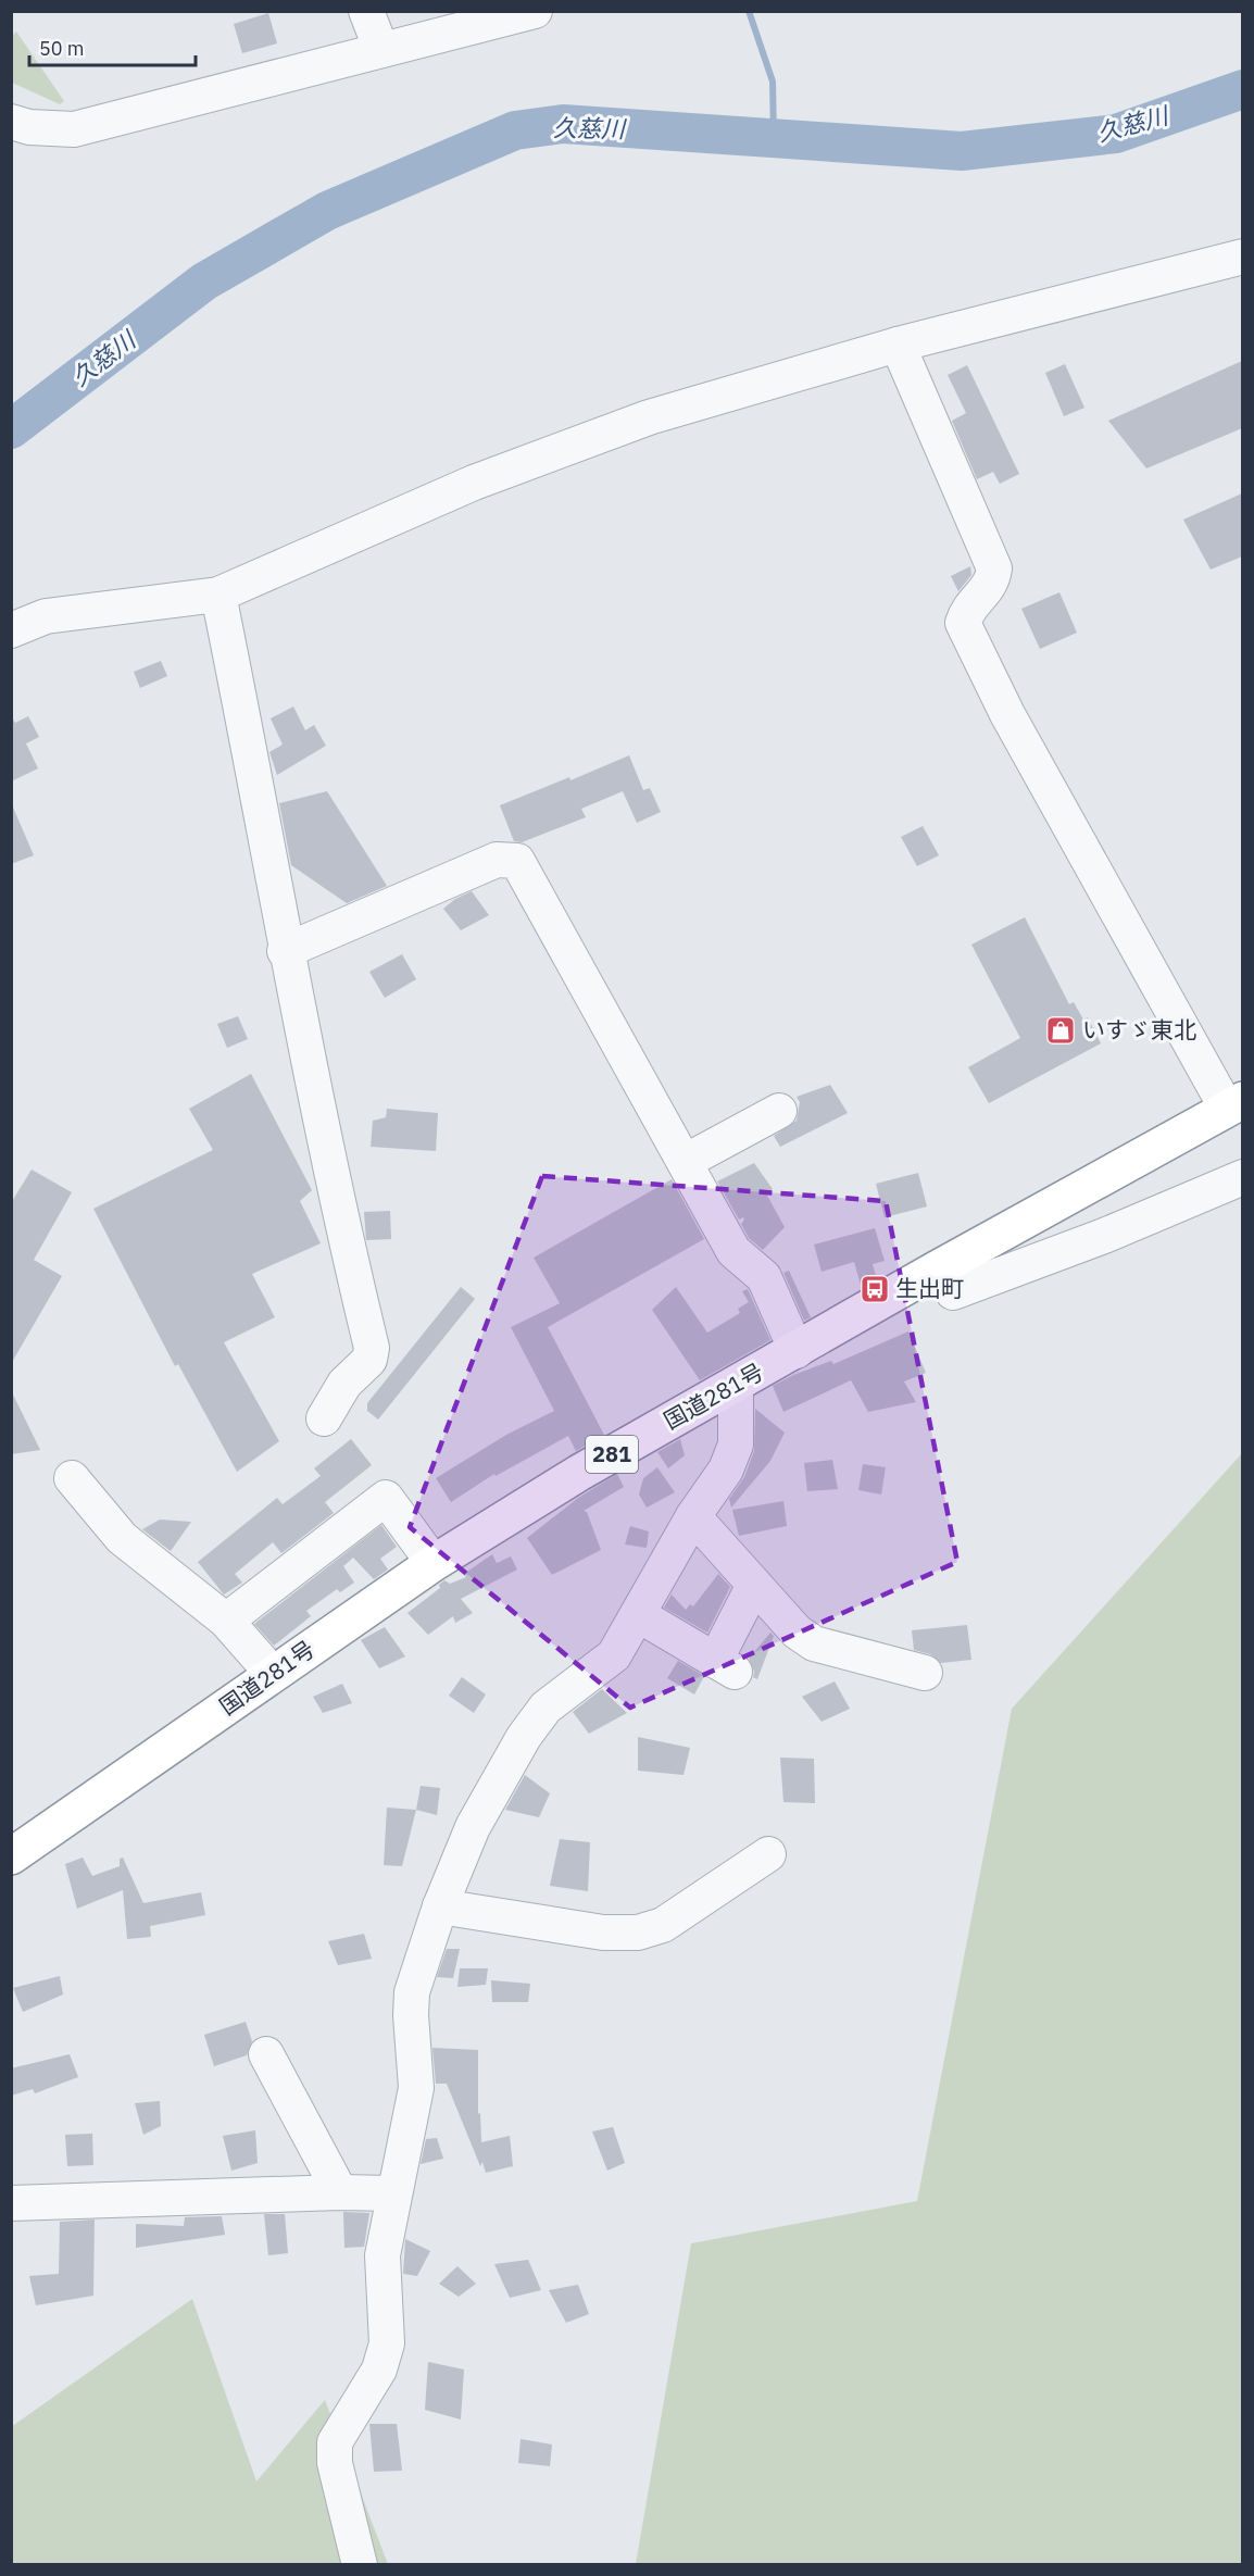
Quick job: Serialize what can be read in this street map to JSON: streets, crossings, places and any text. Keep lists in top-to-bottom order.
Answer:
{
  "streets": {
    "highway": ["国道281号", "281"]
  },
  "water": ["久慈川"],
  "places": {
    "shop": ["いすゞ東北"],
    "bus stop": ["生出町"]
  },
  "scale_bar": "50 m"
}
